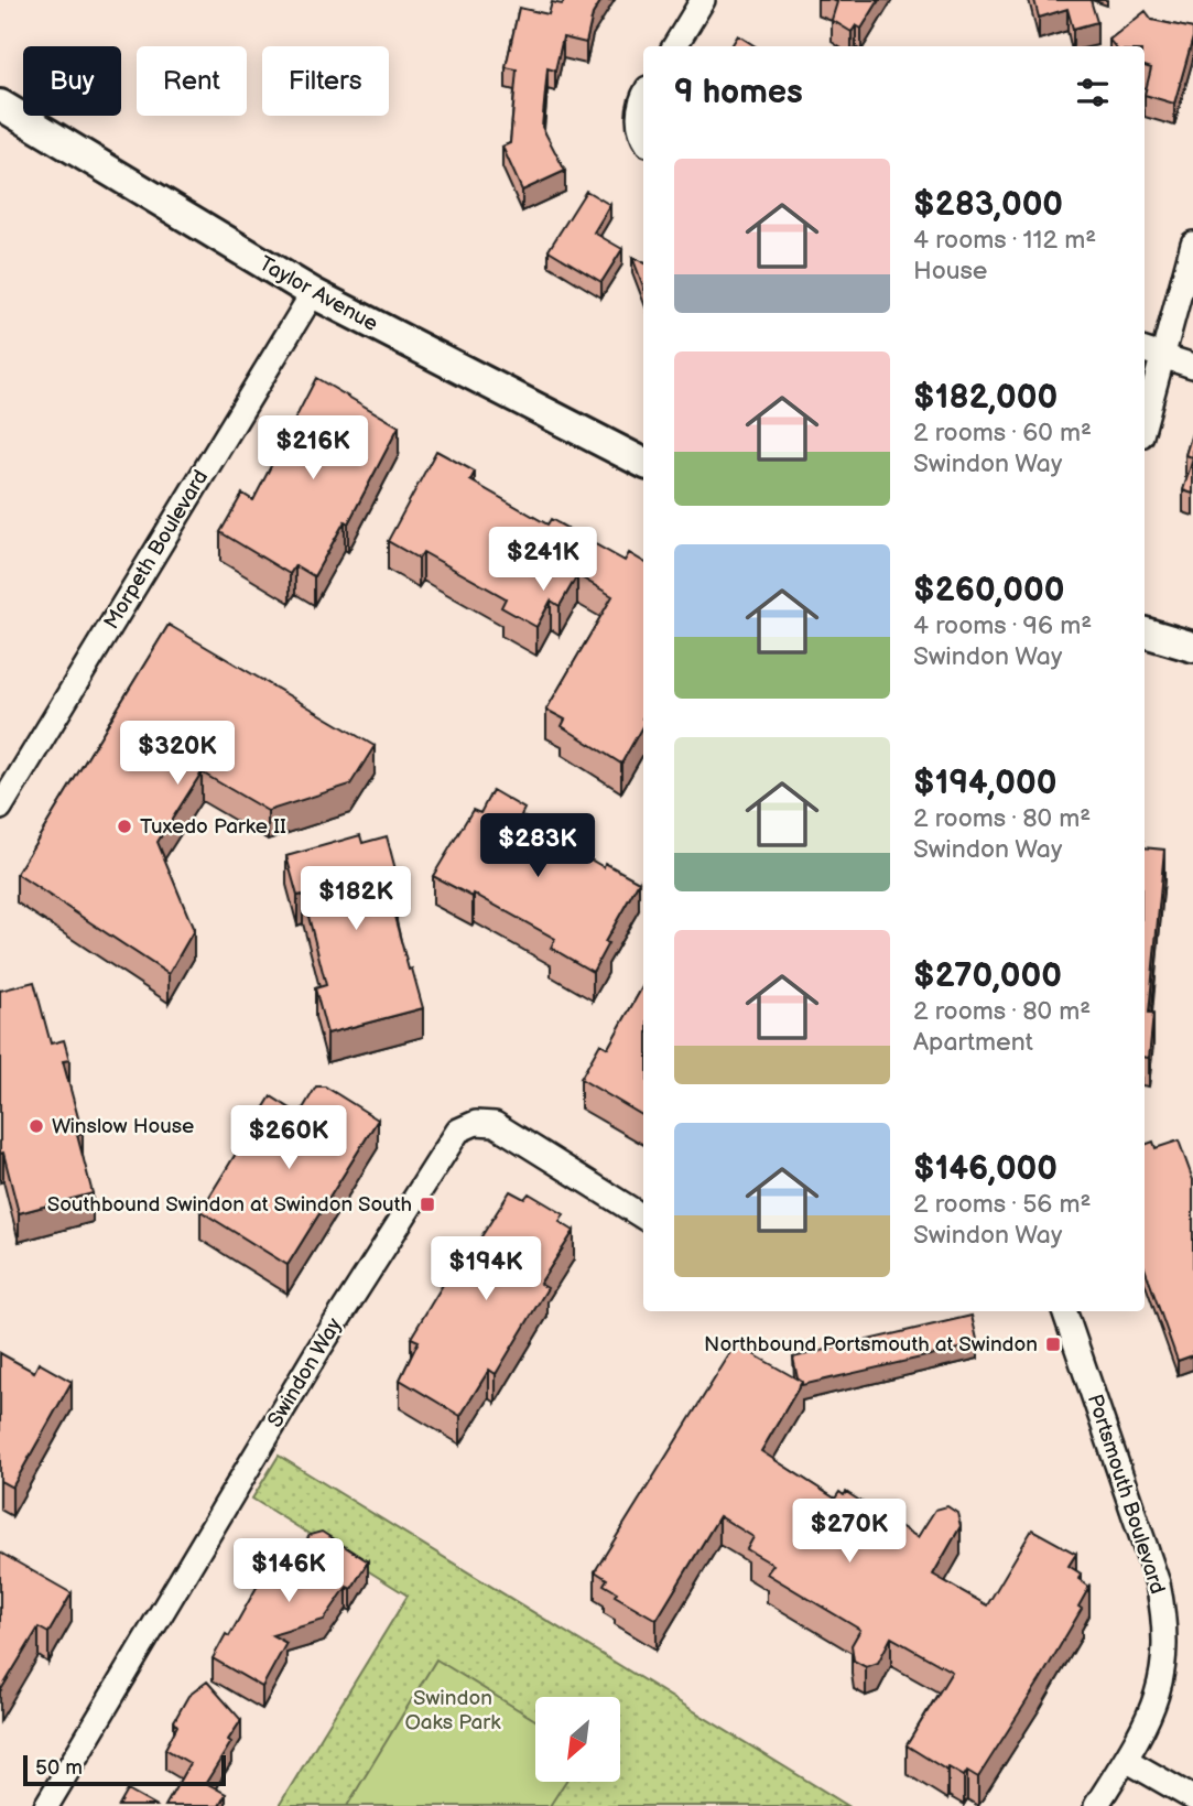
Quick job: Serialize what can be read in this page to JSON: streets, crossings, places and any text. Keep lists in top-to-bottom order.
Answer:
{
  "streets": {
    "street": [
      "Taylor Avenue",
      "Morpeth Boulevard",
      "Swindon Way",
      "Portsmouth Boulevard"
    ]
  },
  "crossings": [
    ["Taylor Avenue", "Morpeth Boulevard"]
  ],
  "parks": ["Swindon Oaks Park"],
  "places": {
    "other": ["Tuxedo Parke II", "Winslow House"],
    "transit": ["Southbound Swindon at Swindon South", "Northbound Portsmouth at Swindon"]
  },
  "scale_bar": "50 m",
  "north": "bottom left",
  "page": {
    "chip": ["Buy", "Rent", "Filters"],
    "heading": "9 homes",
    "list": [
      {
        "name": "$283,000",
        "note": "4 rooms · 112 m² · House"
      },
      {
        "name": "$182,000",
        "note": "2 rooms · 60 m² · Swindon Way"
      },
      {
        "name": "$260,000",
        "note": "4 rooms · 96 m² · Swindon Way"
      },
      {
        "name": "$194,000",
        "note": "2 rooms · 80 m² · Swindon Way"
      },
      {
        "name": "$270,000",
        "note": "2 rooms · 80 m² · Apartment"
      },
      {
        "name": "$146,000",
        "note": "2 rooms · 56 m² · Swindon Way"
      }
    ],
    "price": [
      "$216K",
      "$241K",
      "$320K",
      "$283K",
      "$182K",
      "$260K",
      "$194K",
      "$270K",
      "$146K"
    ],
    "scale": "50 m"
  }
}
